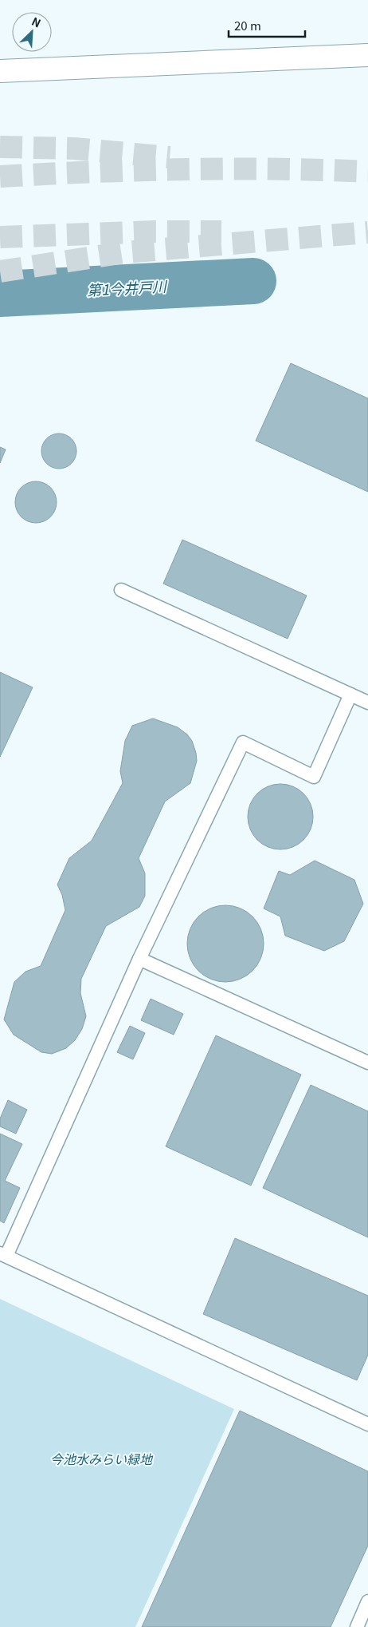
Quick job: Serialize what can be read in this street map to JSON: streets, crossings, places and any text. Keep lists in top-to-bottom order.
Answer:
{
  "water": ["第1今井戸川"],
  "parks": ["今池水みらい緑地"],
  "scale_bar": "20 m",
  "north": "top right"
}
